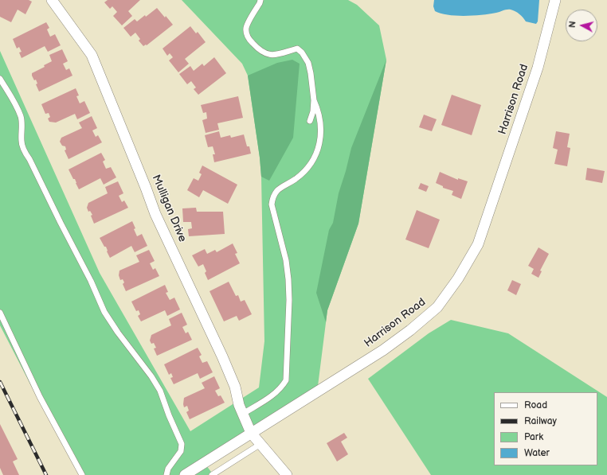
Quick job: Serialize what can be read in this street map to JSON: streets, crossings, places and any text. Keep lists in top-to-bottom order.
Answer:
{
  "streets": {
    "street": ["Harrison Road", "Mulligan Drive"]
  },
  "crossings": [
    ["Harrison Road", "Mulligan Drive"]
  ],
  "legend": [
    "Road",
    "Railway",
    "Park",
    "Water"
  ],
  "north": "left"
}
